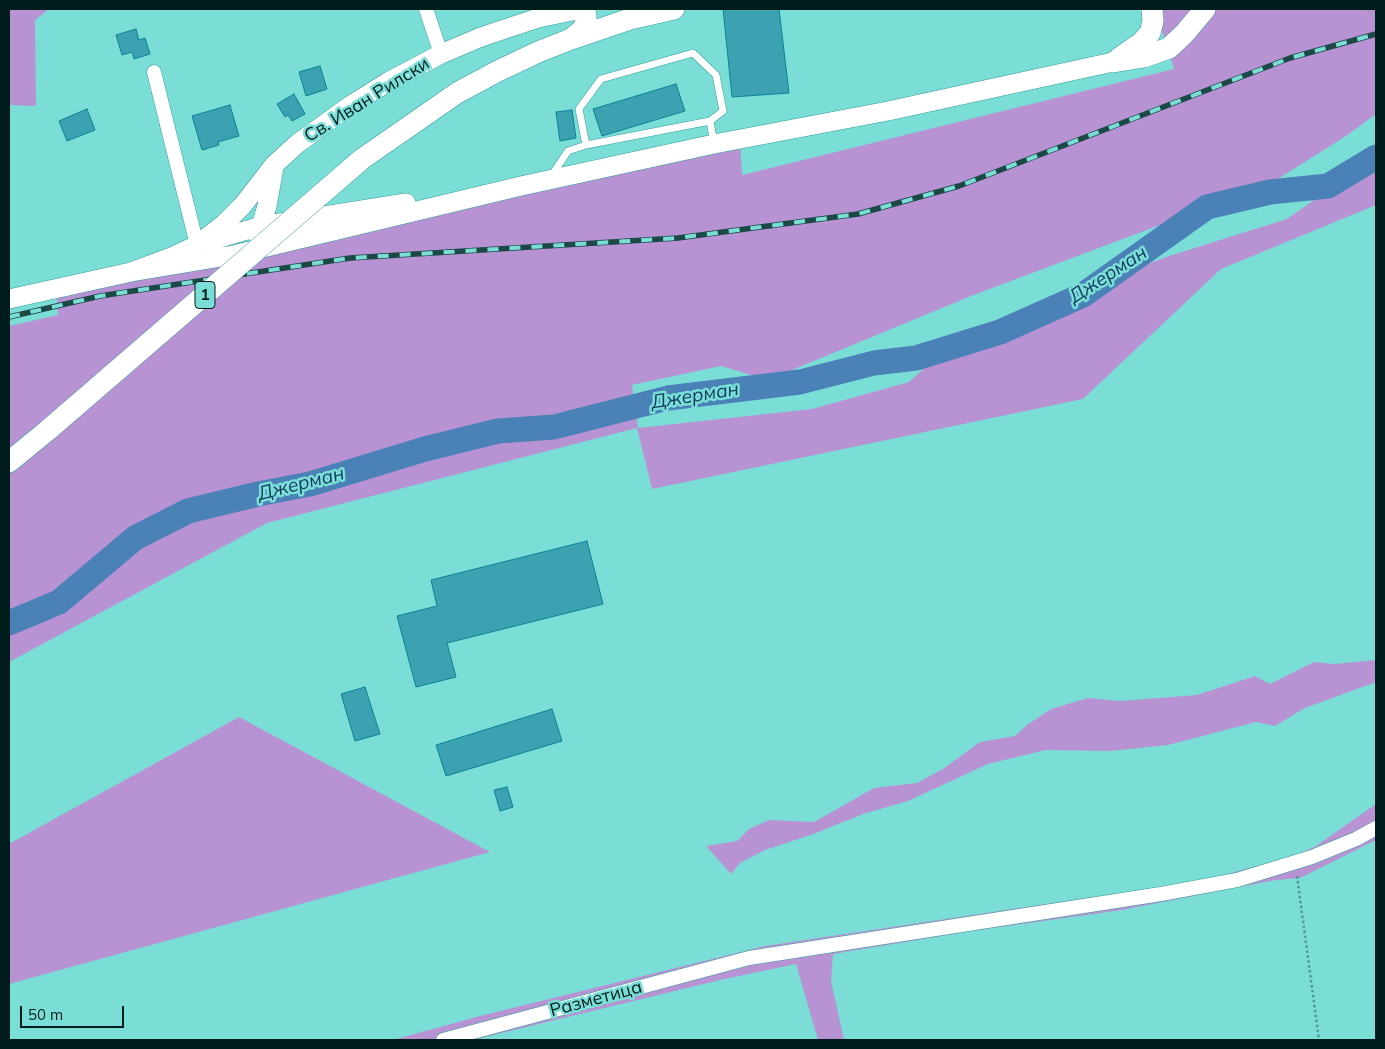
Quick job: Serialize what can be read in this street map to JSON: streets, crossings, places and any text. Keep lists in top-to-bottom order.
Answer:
{
  "streets": {
    "main road": ["1"],
    "street": ["Св. Иван Рилски", "Разметица"]
  },
  "water": ["Джерман"],
  "scale_bar": "50 m"
}
